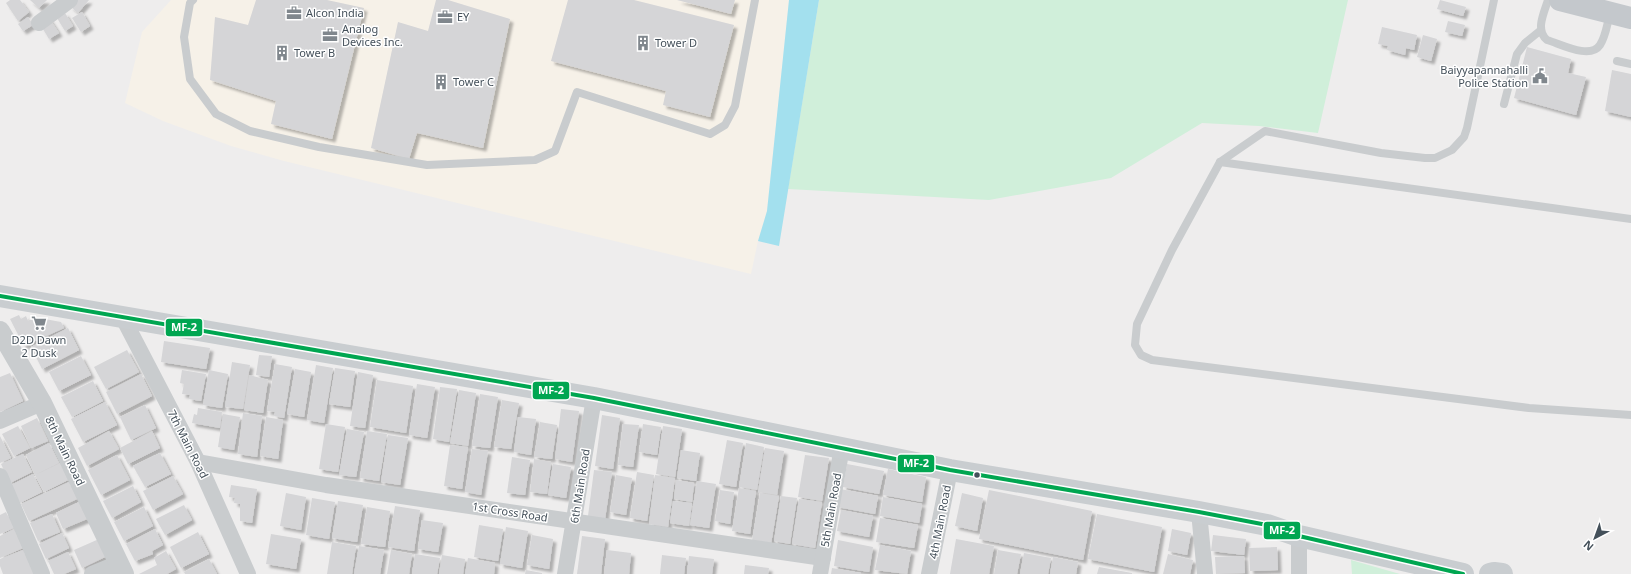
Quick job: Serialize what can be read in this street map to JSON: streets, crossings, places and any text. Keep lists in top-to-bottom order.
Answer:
{
  "streets": {
    "street": [
      "7th Main Road",
      "8th Main Road",
      "6th Main Road",
      "5th Main Road",
      "1st Cross Road",
      "4th Main Road"
    ]
  },
  "crossings": [
    ["7th Main Road", "1st Cross Road"],
    ["6th Main Road", "1st Cross Road"],
    ["5th Main Road", "1st Cross Road"]
  ],
  "places": {
    "office": ["Alcon India", "EY", "Analog Devices Inc."],
    "building": ["Tower D", "Tower B", "Tower C"],
    "public building": ["Baiyyapannahalli Police Station"],
    "supermarket": ["D2D Dawn 2 Dusk"]
  },
  "lines": ["transit line MF-2"],
  "north": "bottom left"
}
